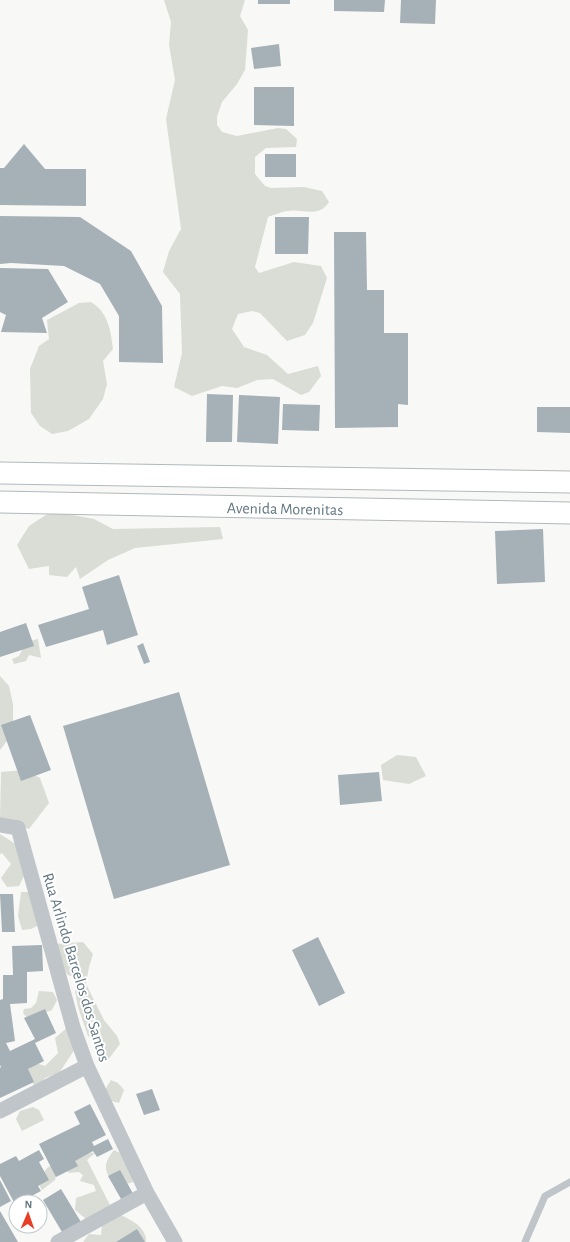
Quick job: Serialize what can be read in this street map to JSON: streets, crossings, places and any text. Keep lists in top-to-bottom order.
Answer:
{
  "streets": {
    "main road": ["Avenida Morenitas"],
    "street": ["Rua Arlindo Barcelos dos Santos"]
  },
  "north": "top"
}
